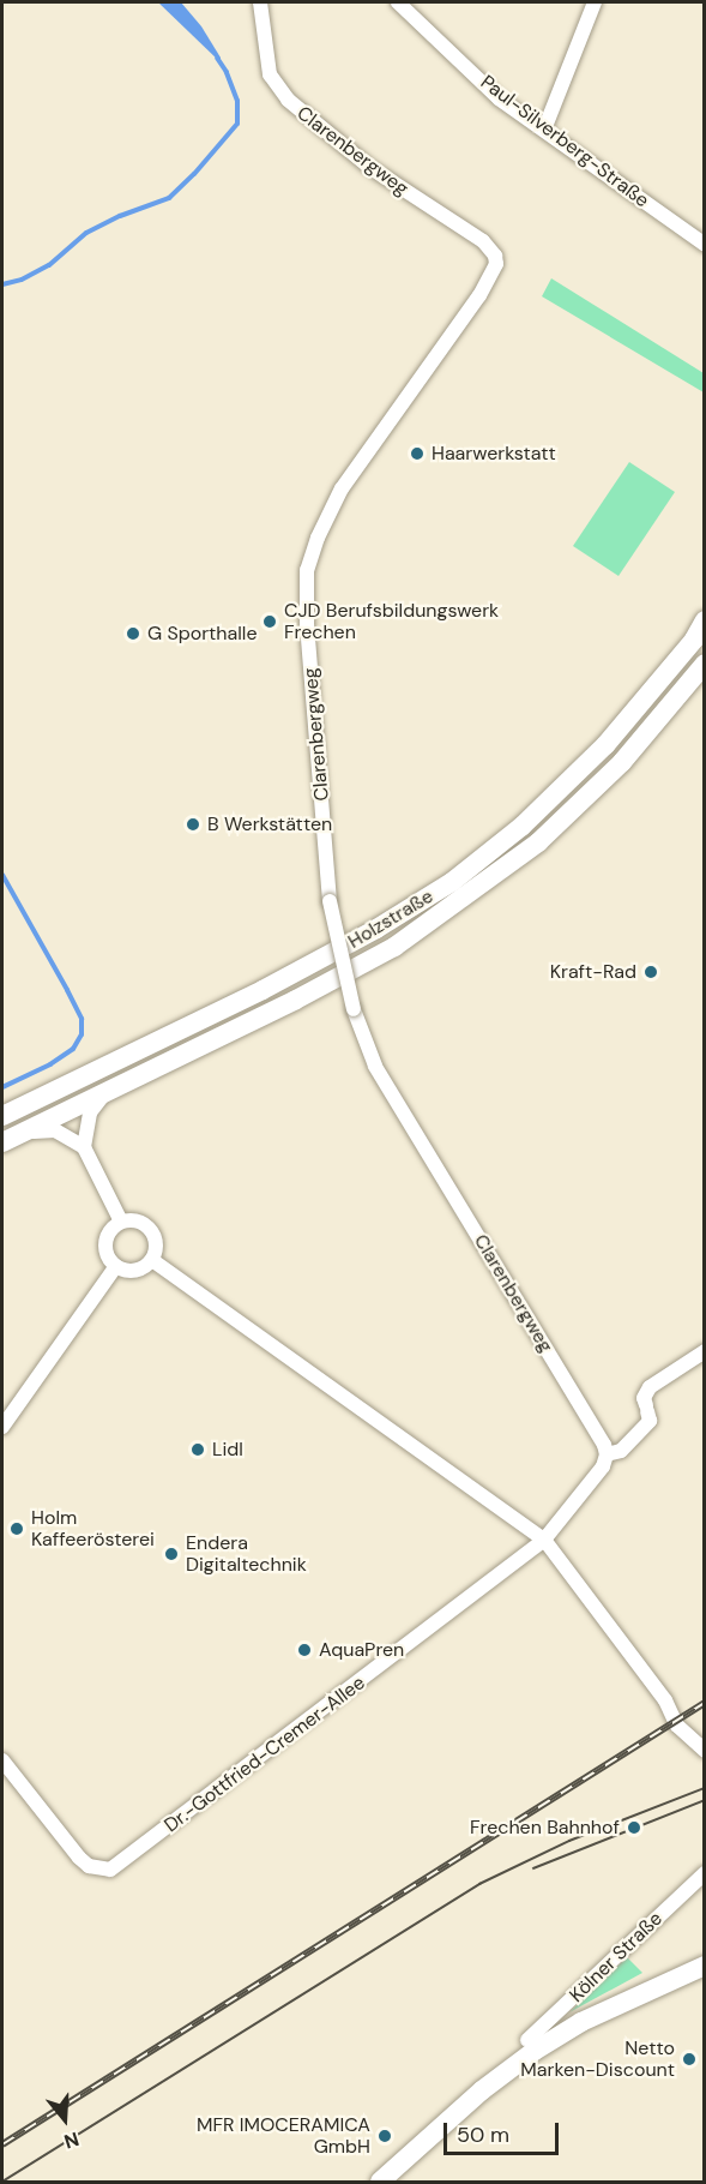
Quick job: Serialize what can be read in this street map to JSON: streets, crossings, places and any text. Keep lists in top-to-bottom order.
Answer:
{
  "streets": {
    "main road": ["Holzstraße", "Kölner Straße"],
    "street": ["Paul-Silverberg-Straße", "Clarenbergweg", "Dr.-Gottfried-Cremer-Allee"]
  },
  "crossings": [
    ["Clarenbergweg", "Dr.-Gottfried-Cremer-Allee"]
  ],
  "places": [
    "Haarwerkstatt",
    "CJD Berufsbildungswerk Frechen",
    "G Sporthalle",
    "B Werkstätten",
    "Kraft-Rad",
    "Lidl",
    "Holm Kaffeerösterei",
    "Endera Digitaltechnik",
    "AquaPren",
    "Frechen Bahnhof",
    "Netto Marken-Discount",
    "MFR IMOCERAMICA GmbH"
  ],
  "scale_bar": "50 m",
  "north": "bottom"
}
